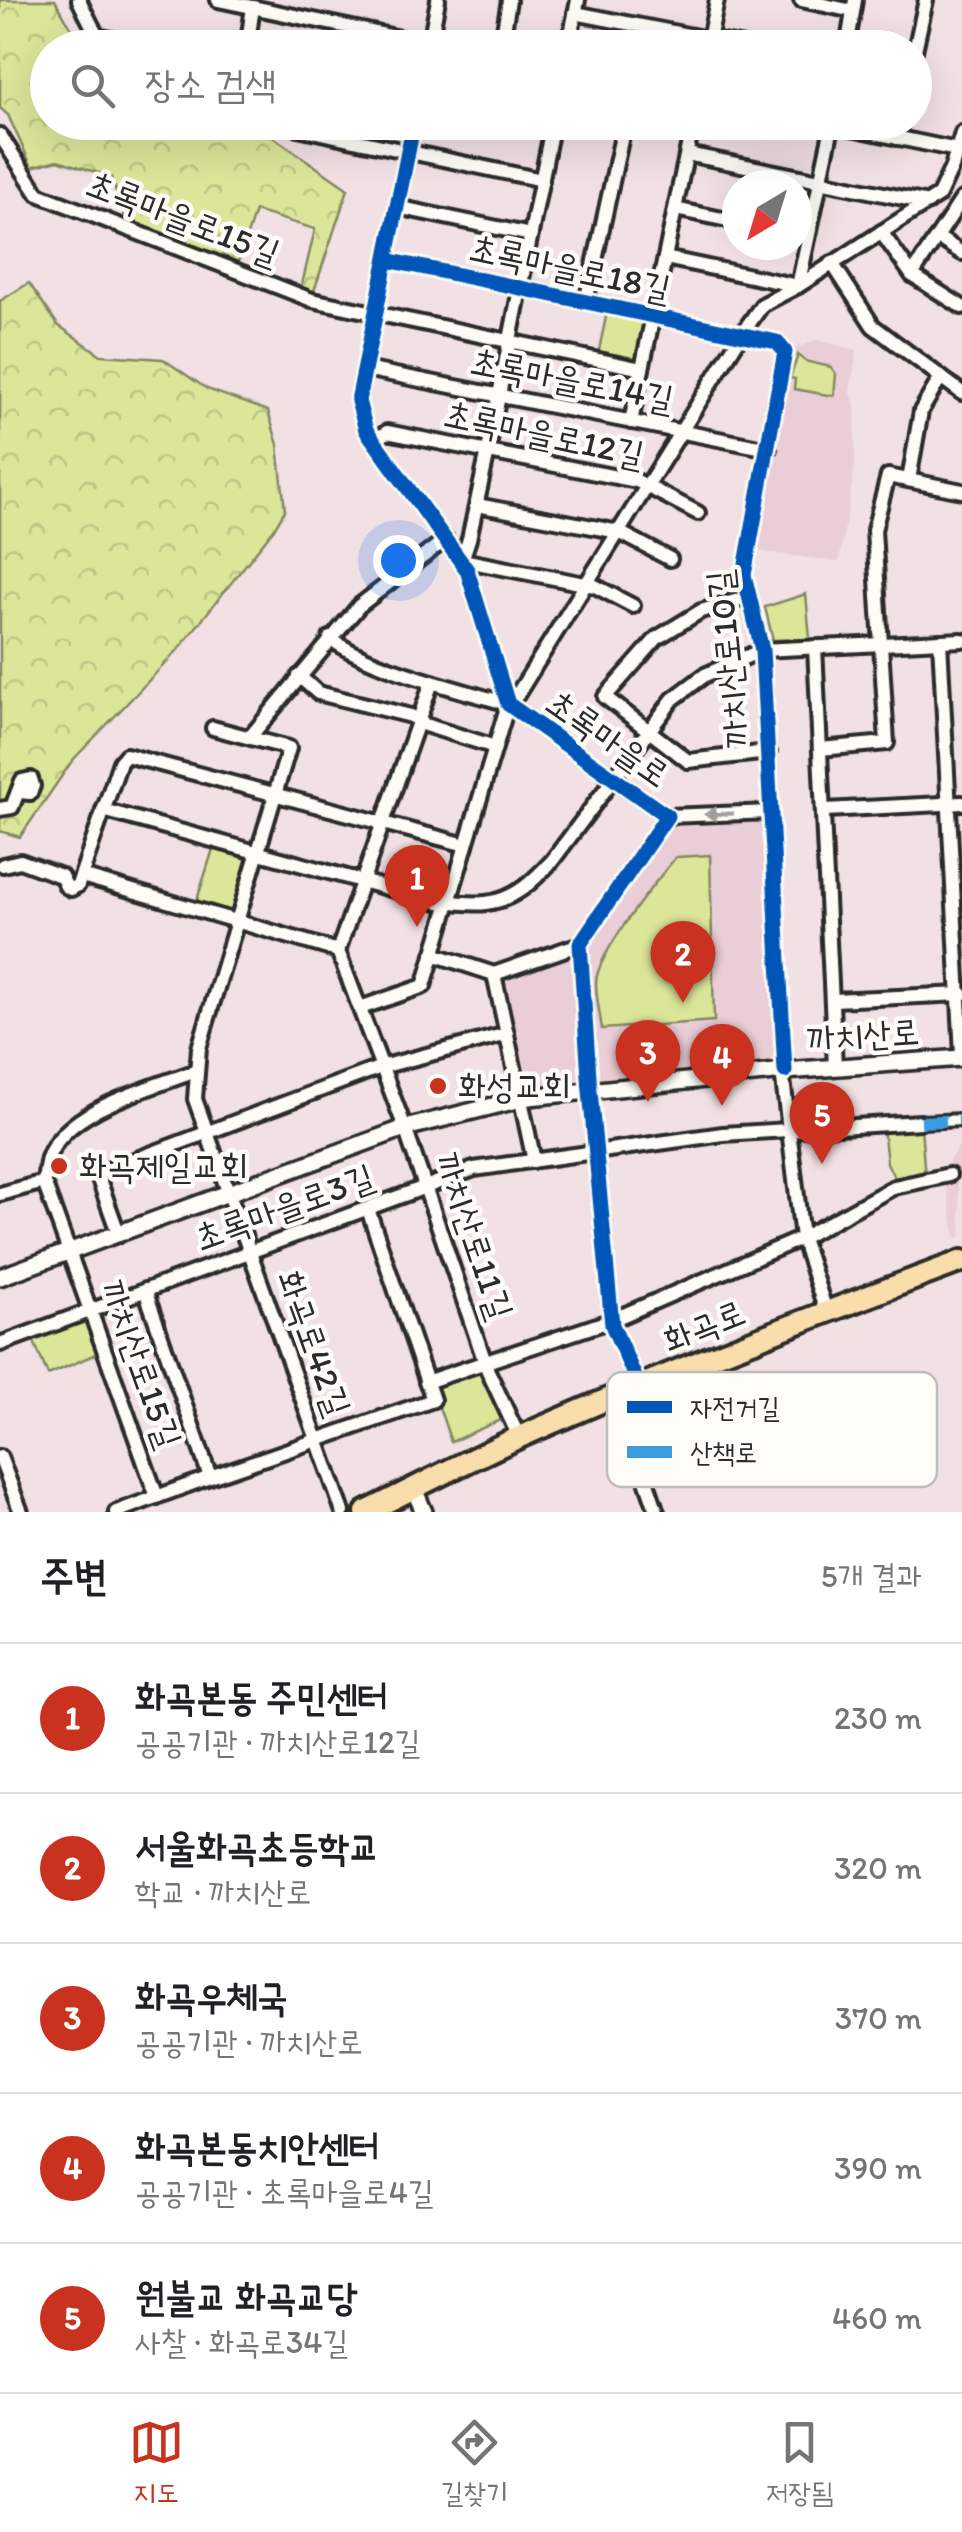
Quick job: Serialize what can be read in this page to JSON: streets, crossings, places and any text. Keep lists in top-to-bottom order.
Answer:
{
  "streets": {
    "main road": ["화곡로"],
    "street": [
      "초록마을로15길",
      "초록마을로18길",
      "초록마을로14길",
      "초록마을로12길",
      "까치산로10길",
      "초록마을로",
      "까치산로",
      "초록마을로3길",
      "까치산로11길",
      "화곡로42길",
      "까치산로15길"
    ]
  },
  "crossings": [
    ["초록마을로15길", "초록마을로"],
    ["초록마을로18길", "까치산로10길"],
    ["초록마을로18길", "초록마을로"],
    ["초록마을로14길", "까치산로10길"],
    ["초록마을로14길", "초록마을로"],
    ["초록마을로12길", "초록마을로"],
    ["까치산로10길", "초록마을로"],
    ["까치산로10길", "까치산로"],
    ["까치산로10길", "초록마을로3길"],
    ["까치산로10길", "화곡로"],
    ["까치산로", "까치산로11길"],
    ["까치산로", "화곡로42길"],
    ["까치산로", "까치산로15길"],
    ["초록마을로3길", "까치산로11길"],
    ["초록마을로3길", "화곡로42길"],
    ["초록마을로3길", "까치산로15길"],
    ["까치산로11길", "화곡로"]
  ],
  "places": ["화성교회", "화곡제일교회"],
  "legend": ["자전거길", "산책로"],
  "north": "bottom left",
  "page": {
    "search": "장소 검색",
    "pins": [
      "1",
      "2",
      "3",
      "4",
      "5"
    ],
    "heading": ["주변", "5개 결과"],
    "list": [
      {
        "mark": "1",
        "name": "화곡본동 주민센터",
        "note": "공공기관 · 까치산로12길",
        "value": "230 m"
      },
      {
        "mark": "2",
        "name": "서울화곡초등학교",
        "note": "학교 · 까치산로",
        "value": "320 m"
      },
      {
        "mark": "3",
        "name": "화곡우체국",
        "note": "공공기관 · 까치산로",
        "value": "370 m"
      },
      {
        "mark": "4",
        "name": "화곡본동치안센터",
        "note": "공공기관 · 초록마을로4길",
        "value": "390 m"
      },
      {
        "mark": "5",
        "name": "원불교 화곡교당",
        "note": "사찰 · 화곡로34길",
        "value": "460 m"
      }
    ],
    "nav": ["지도", "길찾기", "저장됨"]
  }
}
